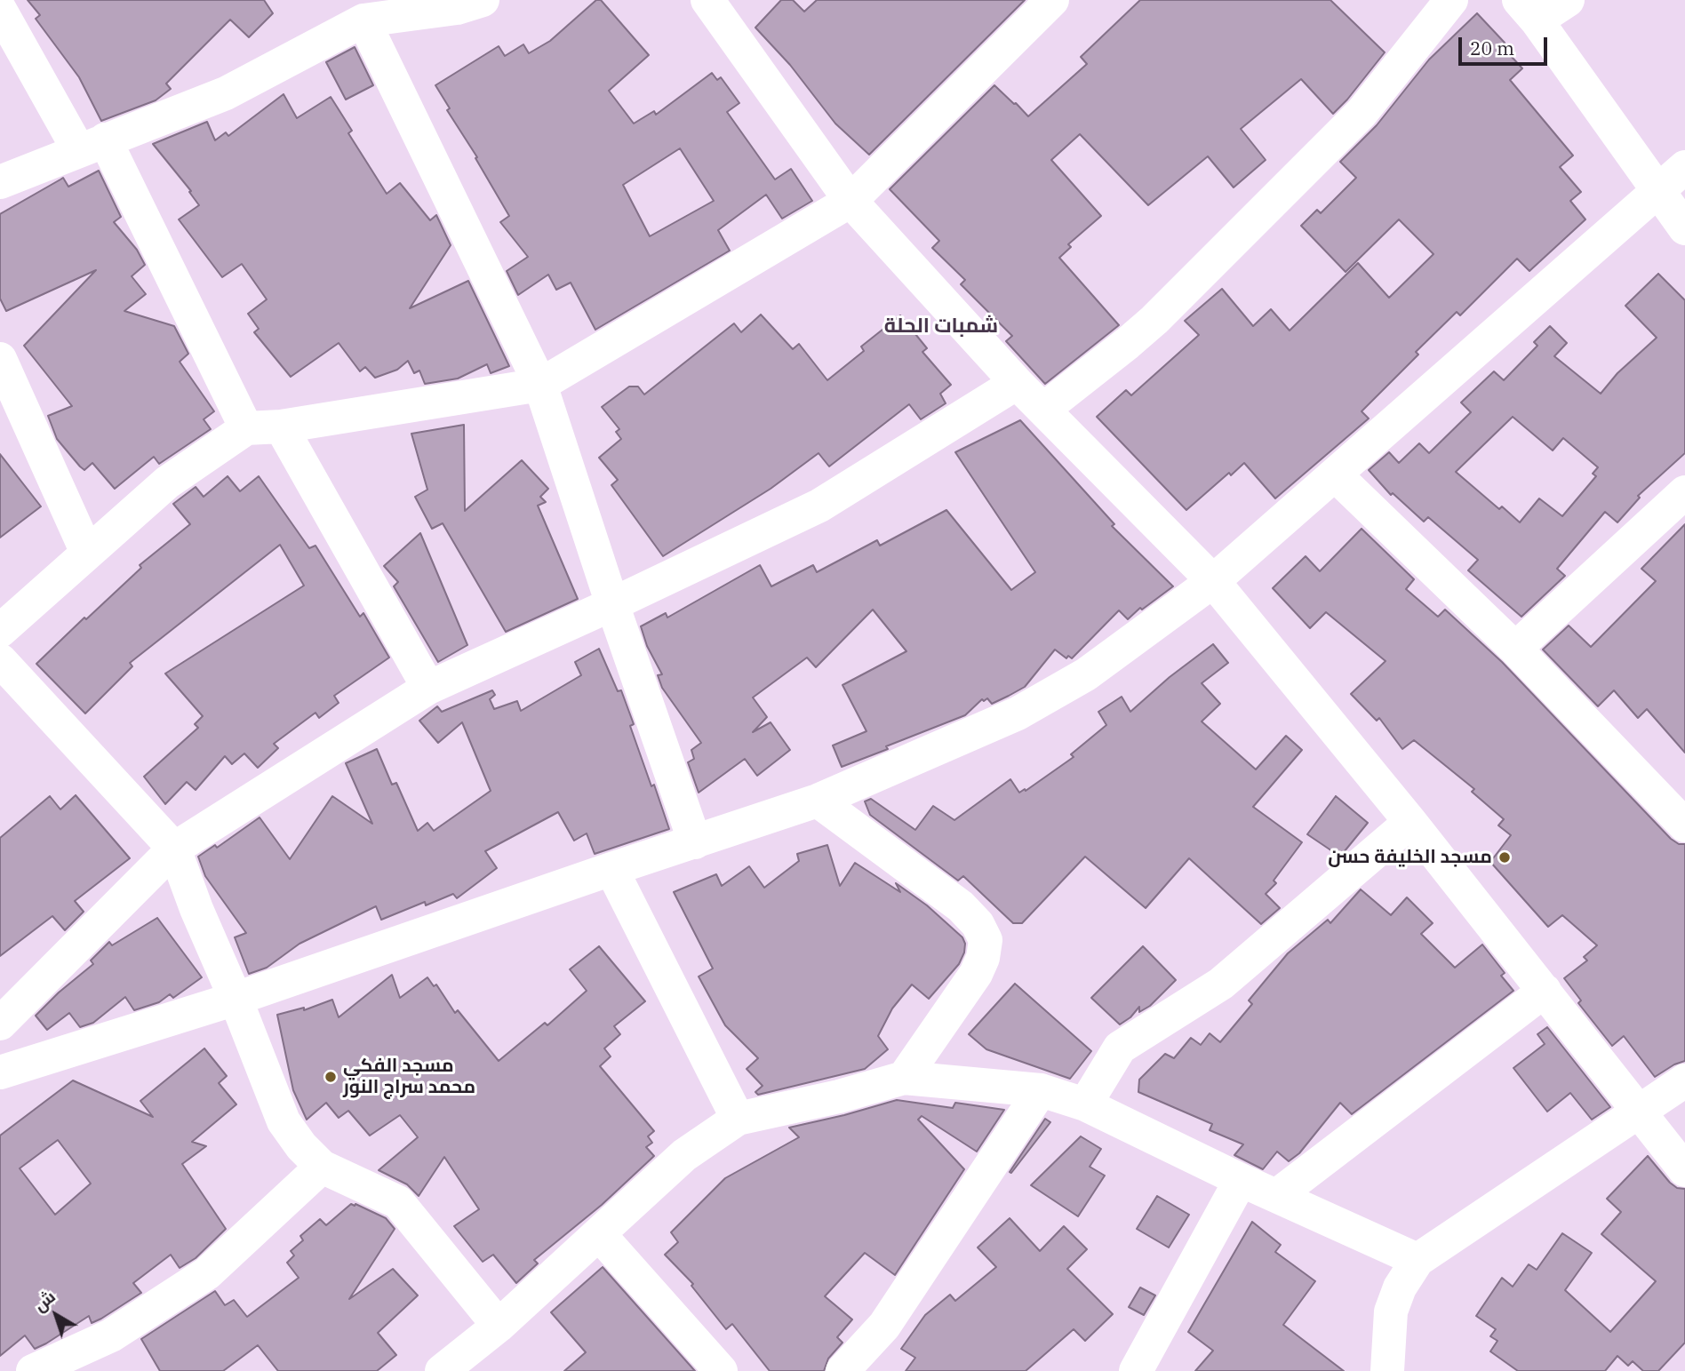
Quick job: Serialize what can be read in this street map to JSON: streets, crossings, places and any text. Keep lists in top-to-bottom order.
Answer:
{
  "districts": ["شمبات الحلة"],
  "places": ["مسجد الخليفة حسن", "مسجد الفكي محمد سراج النور"],
  "scale_bar": "20 m",
  "north": "top left"
}
